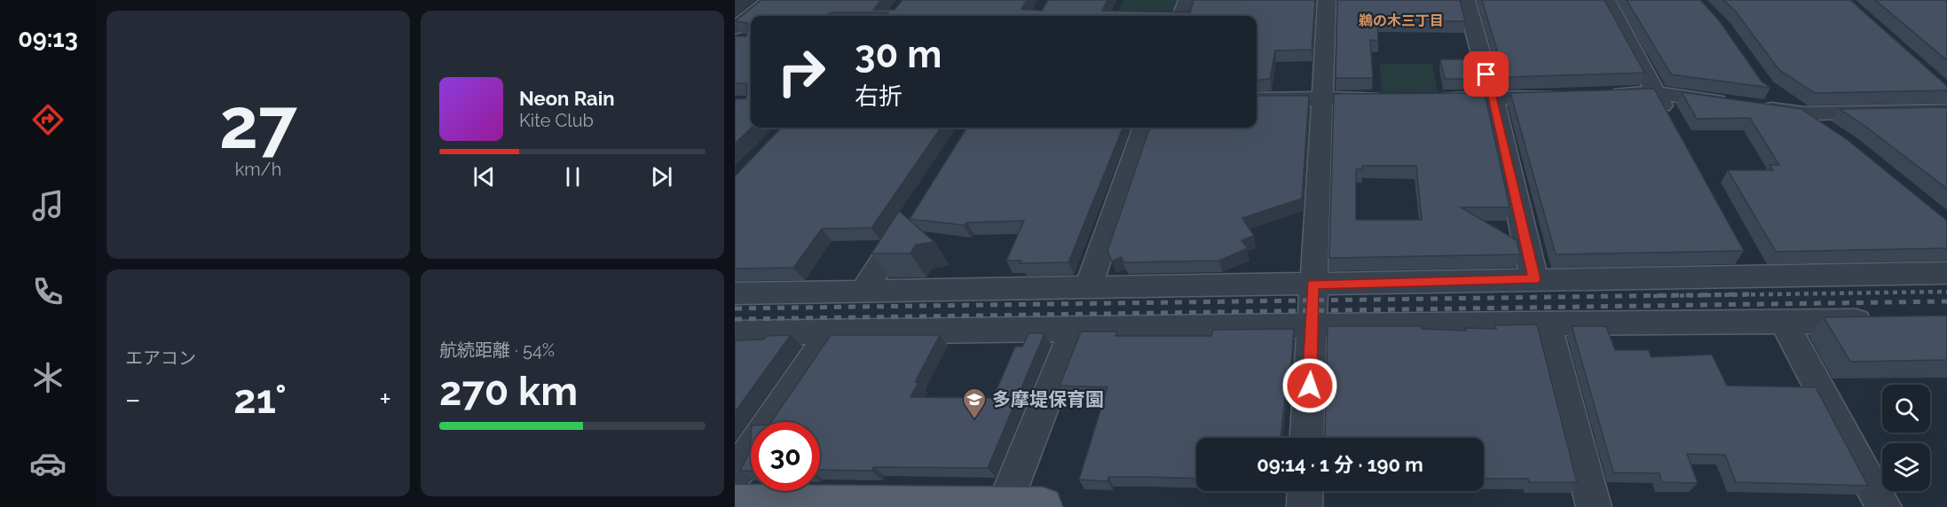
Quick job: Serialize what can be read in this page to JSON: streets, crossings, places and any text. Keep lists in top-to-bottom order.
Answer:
{
  "districts": ["鵜の木三丁目"],
  "places": {
    "school or university": ["多摩堤保育園"]
  },
  "page": {
    "tabs": "09:13",
    "tile": [
      ["27", "km/h"],
      "エアコン",
      ["航続距離 · 54%", "270 km"]
    ],
    "turn": ["30 m", "右折"],
    "song": ["Neon Rain", "Kite Club"],
    "heat": ["−", "21°", "+"],
    "limit": "30",
    "trip": "09:14 · 1 分 · 190 m"
  }
}
